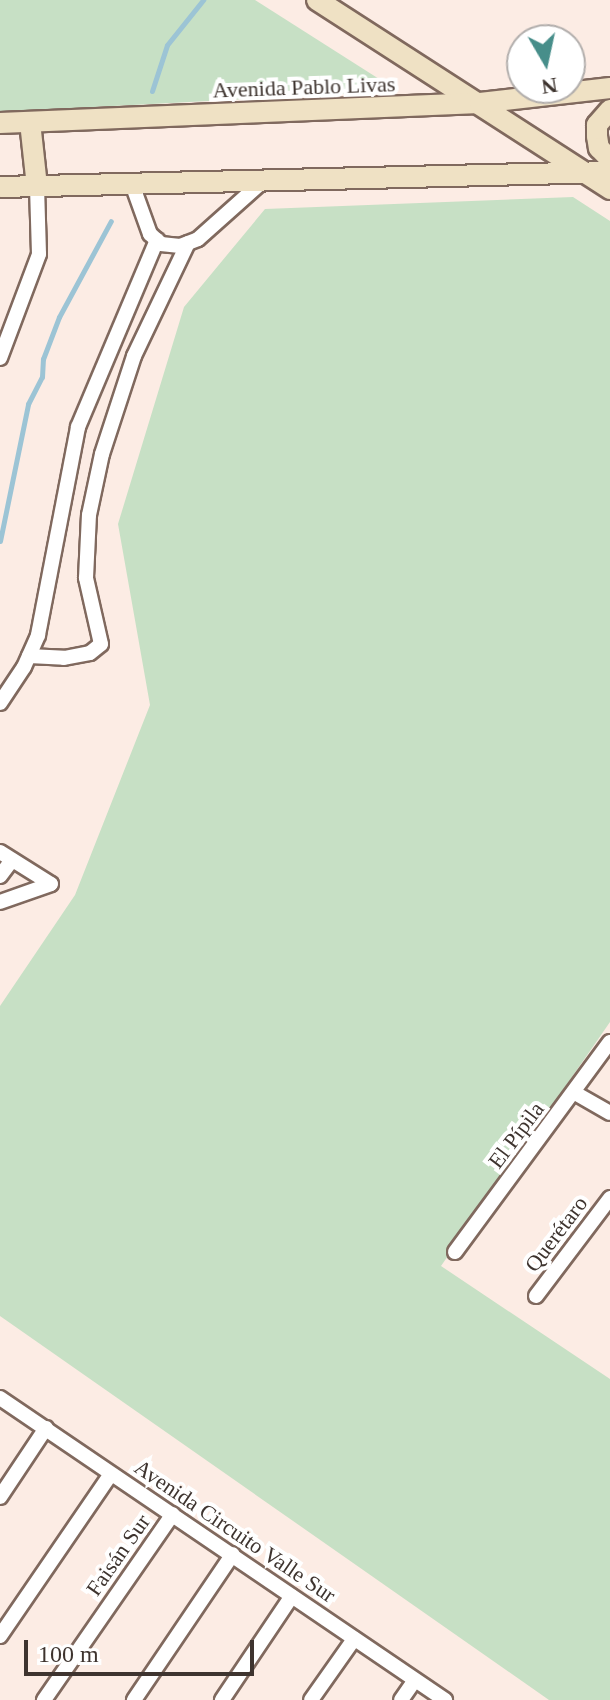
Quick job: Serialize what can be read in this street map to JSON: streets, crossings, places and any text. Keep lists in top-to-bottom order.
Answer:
{
  "streets": {
    "main road": ["Avenida Pablo Livas"],
    "street": [
      "El Pípila",
      "Querétaro",
      "Avenida Circuito Valle Sur",
      "Faisán Sur"
    ]
  },
  "crossings": [
    ["Avenida Circuito Valle Sur", "Faisán Sur"]
  ],
  "scale_bar": "100 m",
  "north": "bottom"
}
